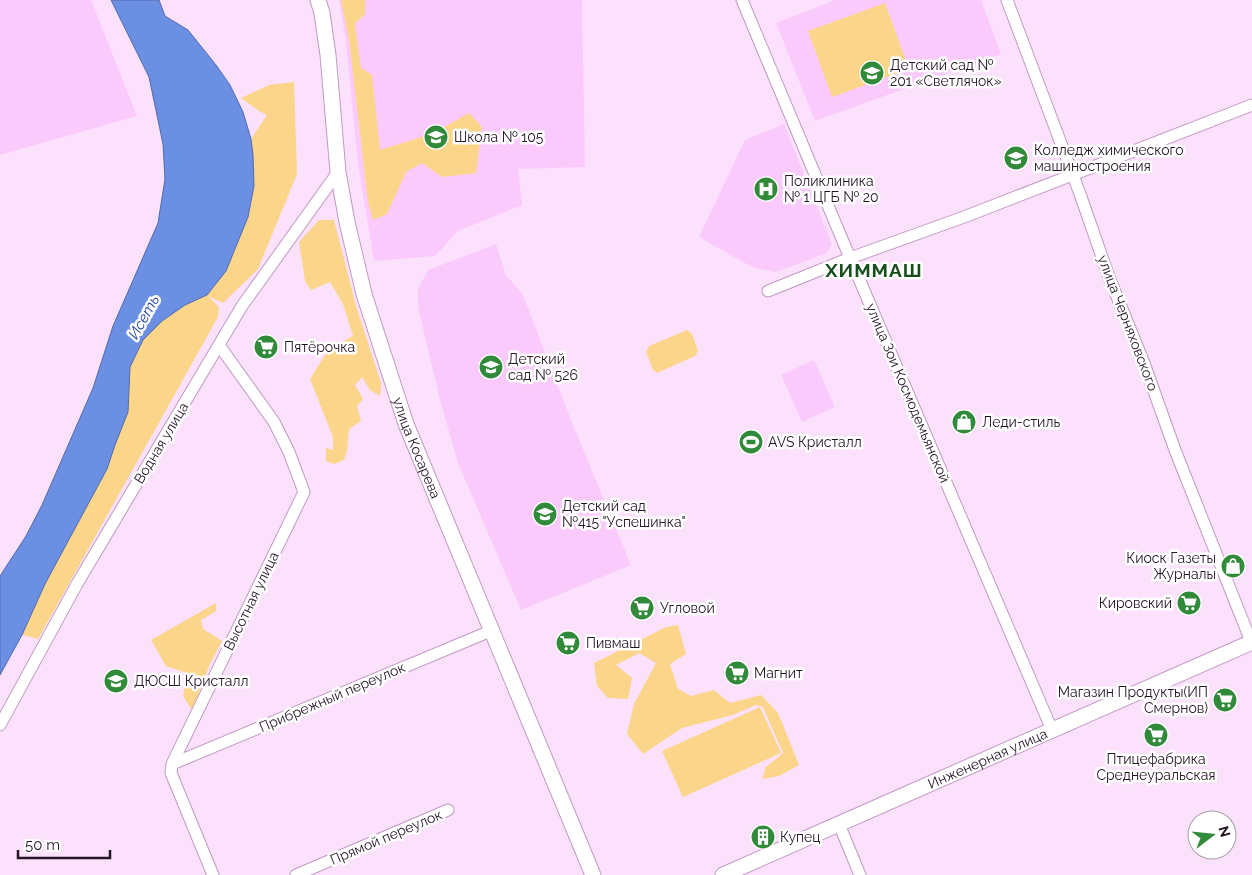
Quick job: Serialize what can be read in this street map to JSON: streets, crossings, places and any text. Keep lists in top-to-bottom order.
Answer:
{
  "streets": {
    "street": [
      "улица Черняховского",
      "улица Зои Космодемьянской",
      "Водная улица",
      "улица Косарева",
      "Высотная улица",
      "Прибрежный переулок",
      "Инженерная улица",
      "Прямой переулок"
    ]
  },
  "crossings": [
    ["улица Черняховского", "Инженерная улица"],
    ["улица Зои Космодемьянской", "Инженерная улица"],
    ["Водная улица", "улица Косарева"],
    ["Водная улица", "Высотная улица"],
    ["улица Косарева", "Прибрежный переулок"],
    ["Высотная улица", "Прибрежный переулок"]
  ],
  "districts": ["ХИММАШ"],
  "water": ["Исеть"],
  "places": {
    "school or university": [
      "Детский сад № 201 «Светлячок»",
      "Школа № 105",
      "Колледж химического машиностроения",
      "Детcкий сад № 526",
      "Детский сад №415 \"Успешинка\"",
      "ДЮСШ Кристалл"
    ],
    "hospital": ["Поликлиника № 1 ЦГБ № 20"],
    "supermarket": [
      "Пятёрочка",
      "Кировский",
      "Угловой",
      "Пивмаш",
      "Магнит",
      "Магазин Продукты(ИП Смернов)",
      "Птицефабрика Среднеуральская"
    ],
    "shop": ["Леди-стиль", "Киоск Газеты Журналы"],
    "sports": ["AVS Кристалл"],
    "building": ["Купец"]
  },
  "scale_bar": "50 m",
  "north": "right"
}
